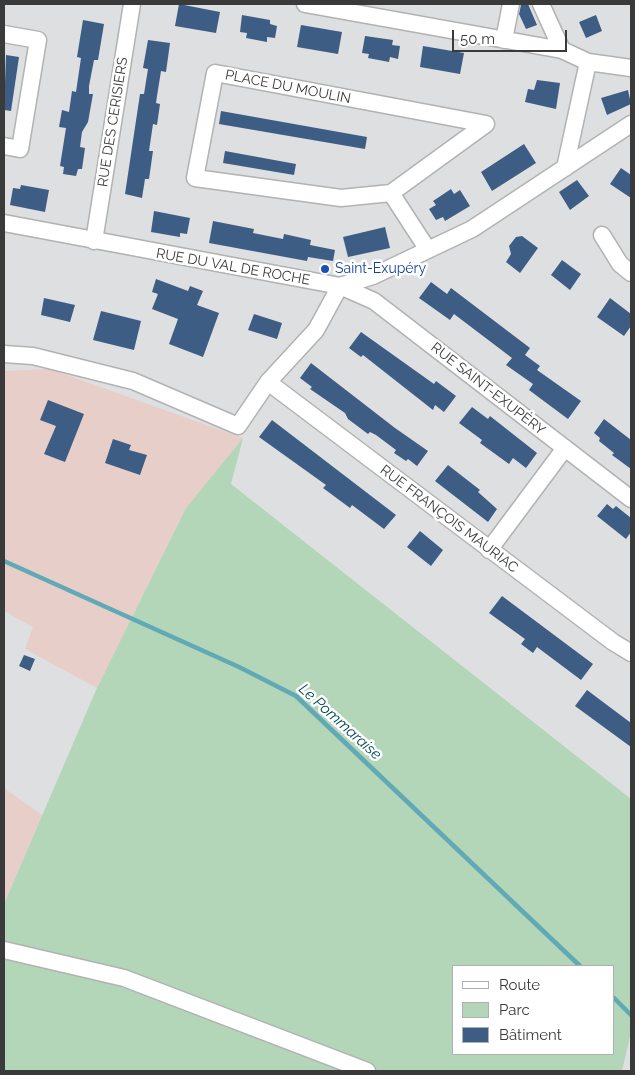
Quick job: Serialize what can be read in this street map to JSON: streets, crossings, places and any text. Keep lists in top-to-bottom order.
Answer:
{
  "streets": {
    "street": [
      "PLACE DU MOULIN",
      "RUE DES CERISIERS",
      "RUE DU VAL DE ROCHE",
      "RUE SAINT-EXUPÉRY",
      "RUE FRANÇOIS MAURIAC"
    ]
  },
  "crossings": [
    ["RUE DES CERISIERS", "RUE DU VAL DE ROCHE"],
    ["RUE DU VAL DE ROCHE", "RUE SAINT-EXUPÉRY"]
  ],
  "water": ["Le Pommaraise"],
  "places": ["Saint-Exupéry"],
  "legend": ["Route", "Parc", "Bâtiment"],
  "scale_bar": "50 m"
}
